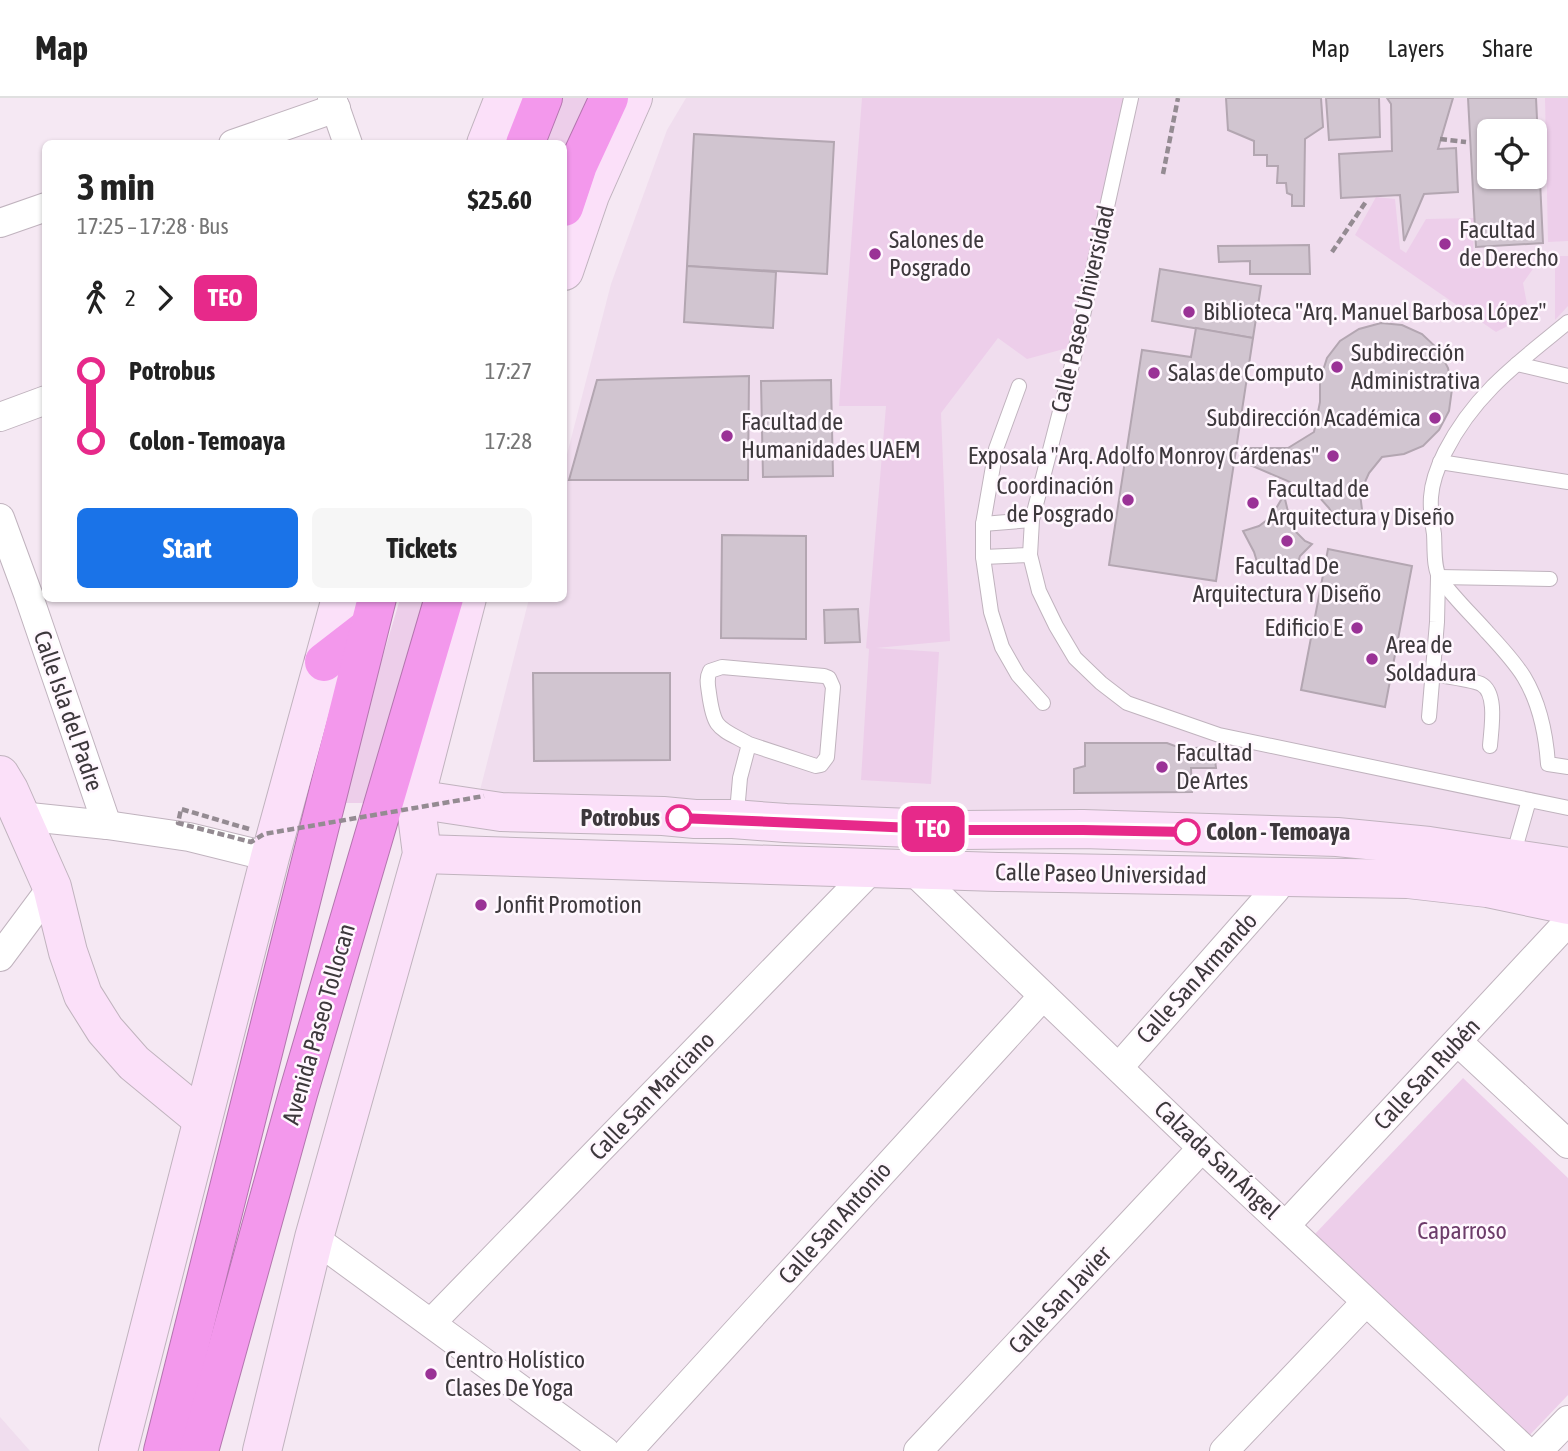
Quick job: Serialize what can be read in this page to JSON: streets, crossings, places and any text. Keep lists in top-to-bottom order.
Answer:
{
  "streets": {
    "highway": ["Avenida Paseo Tollocan"],
    "main road": ["Calle Paseo Universidad"],
    "street": [
      "Calle Isla del Padre",
      "Calle San Armando",
      "Calle San Rubén",
      "Calle San Marciano",
      "Calzada San Ángel",
      "Calle San Antonio",
      "Calle San Javier"
    ]
  },
  "crossings": [
    ["Calle Paseo Universidad", "Calle San Marciano"],
    ["Calle Paseo Universidad", "Calzada San Ángel"],
    ["Calle San Armando", "Calzada San Ángel"],
    ["Calle San Rubén", "Calzada San Ángel"],
    ["Calzada San Ángel", "Calle San Antonio"],
    ["Calzada San Ángel", "Calle San Javier"]
  ],
  "parks": ["Caparroso"],
  "places": [
    "Facultad de Derecho",
    "Salones de Posgrado",
    "Biblioteca \"Arq. Manuel Barbosa López\"",
    "Subdirección Administrativa",
    "Salas de Computo",
    "Subdirección Académica",
    "Facultad de Humanidades UAEM",
    "Exposala \"Arq. Adolfo Monroy Cárdenas\"",
    "Coordinación de Posgrado",
    "Facultad de Arquitectura y Diseño",
    "Facultad De Arquitectura Y Diseño",
    "Edificio E",
    "Area de Soldadura",
    "Facultad De Artes",
    "Potrobus",
    "Colon - Temoaya",
    "Jonfit Promotion",
    "Centro Holístico Clases De Yoga"
  ],
  "lines": ["bus line TEO"],
  "page": {
    "header": "Map",
    "nav": ["Map", "Layers", "Share"],
    "on_map": "TEO",
    "heading": ["3 min", "17:25 – 17:28 · Bus", "$25.60"],
    "legs": ["2", "TEO"],
    "list": [
      {
        "name": "Potrobus",
        "value": "17:27"
      },
      {
        "name": "Colon - Temoaya",
        "value": "17:28"
      }
    ],
    "buttons": ["Start", "Tickets"]
  }
}
